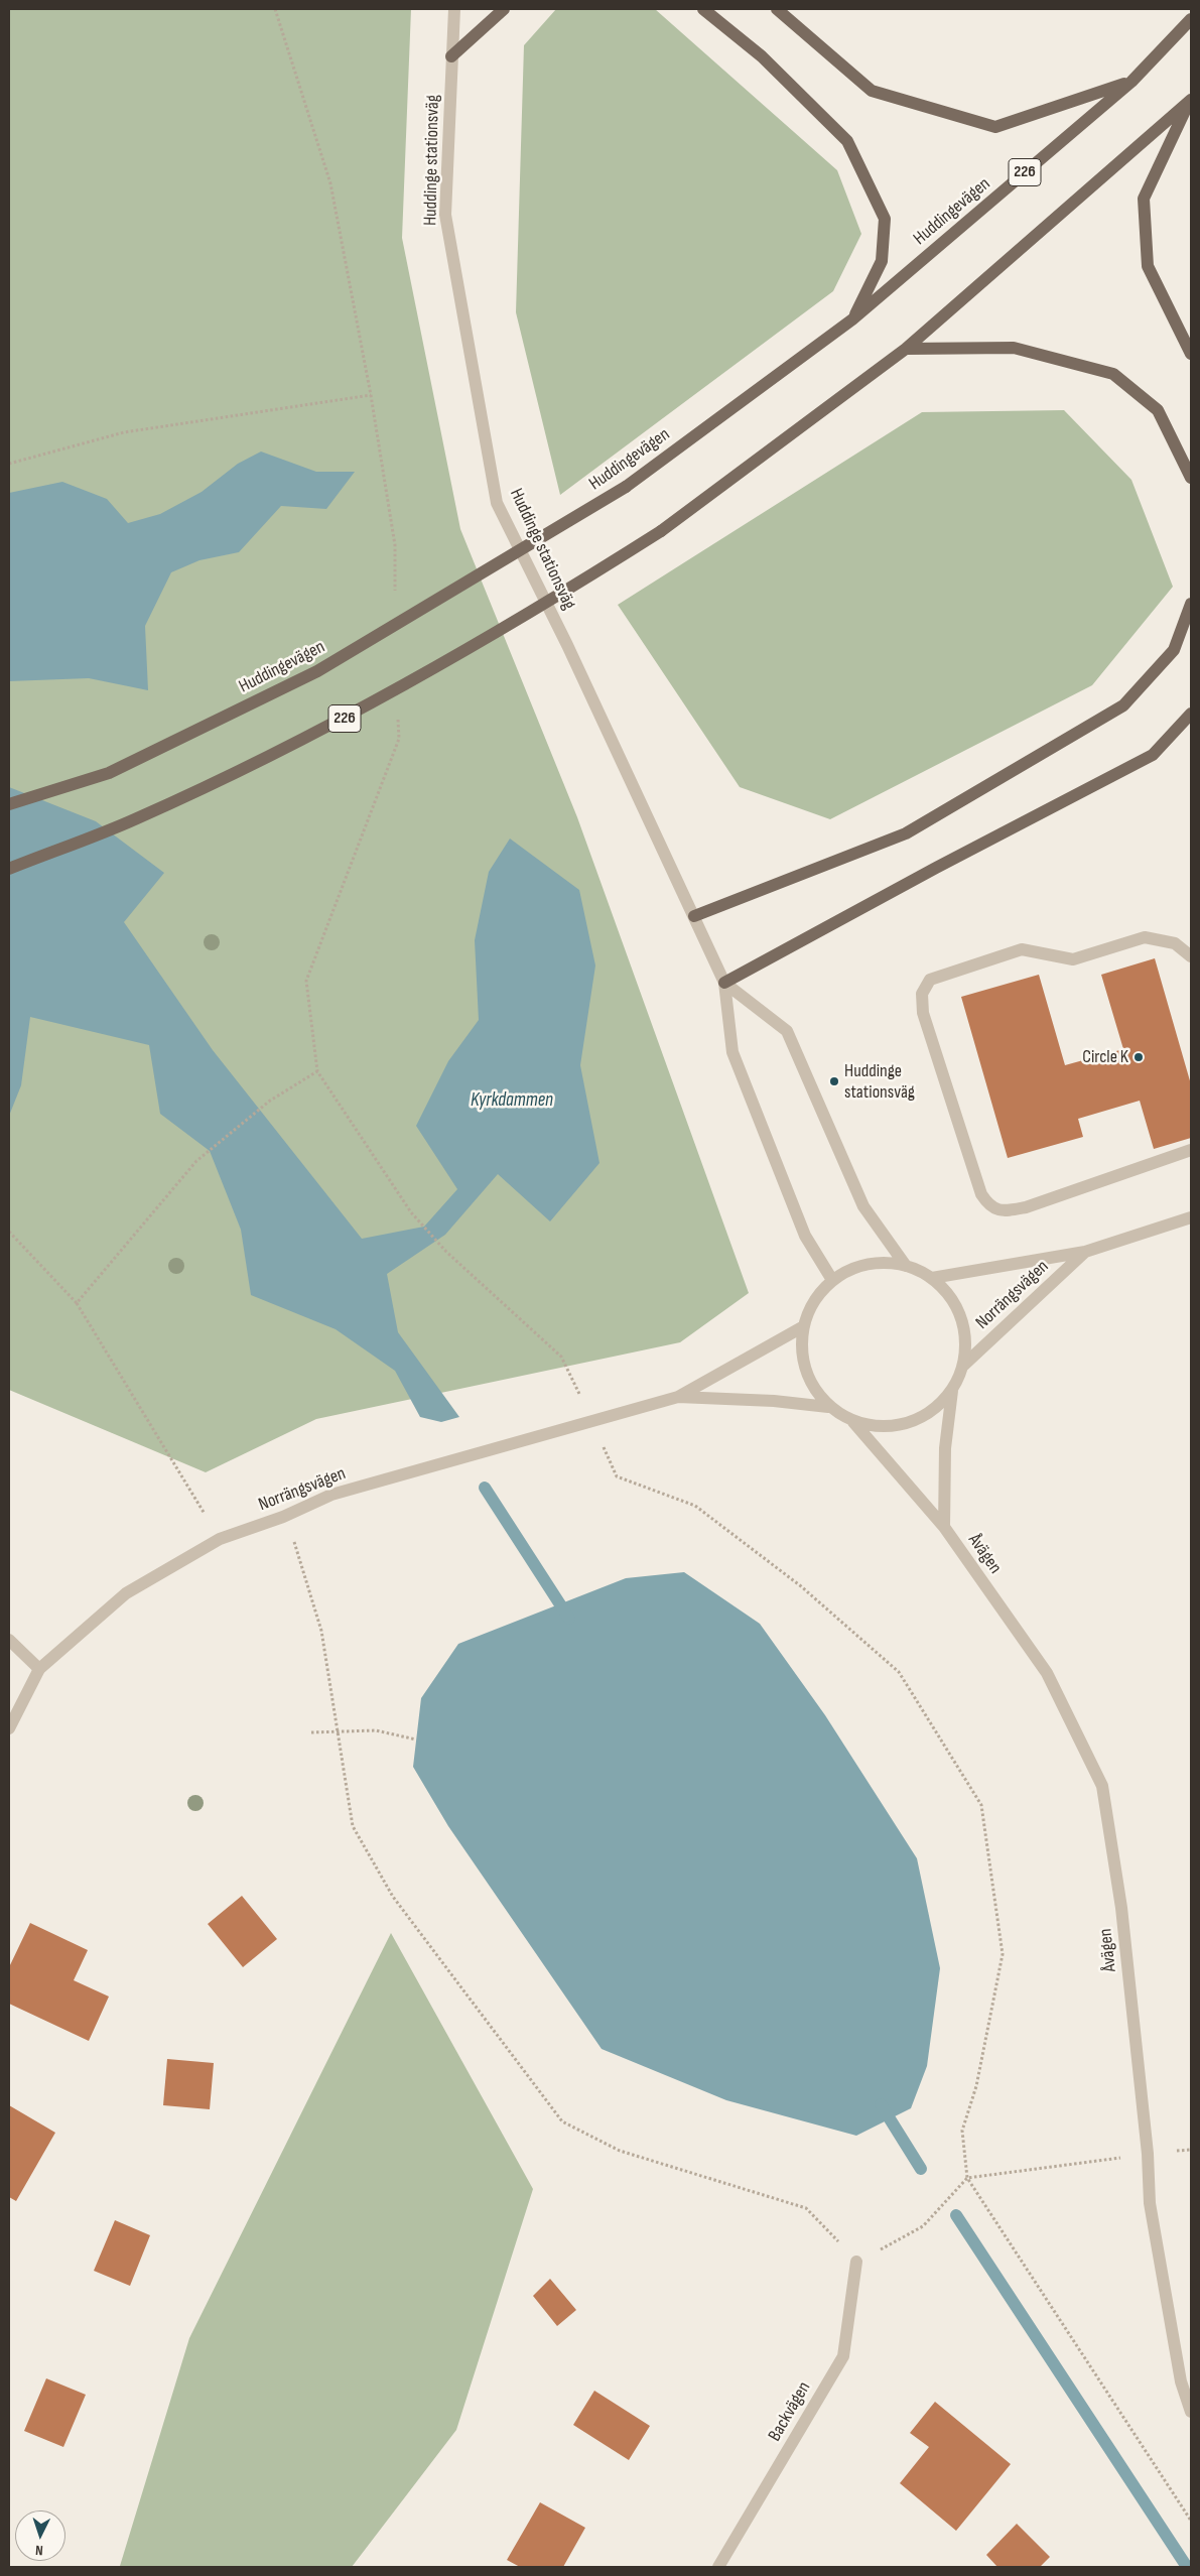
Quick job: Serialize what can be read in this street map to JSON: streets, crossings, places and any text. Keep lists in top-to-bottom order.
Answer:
{
  "streets": {
    "main road": ["226", "Huddingevägen"],
    "street": [
      "Huddinge stationsväg",
      "Norrängsvägen",
      "Åvägen",
      "Backvägen"
    ]
  },
  "crossings": [
    ["Huddinge stationsväg", "Norrängsvägen"],
    ["Huddinge stationsväg", "Åvägen"],
    ["Norrängsvägen", "Åvägen"]
  ],
  "water": ["Kyrkdammen"],
  "places": ["Circle K", "Huddinge stationsväg"],
  "north": "bottom"
}
